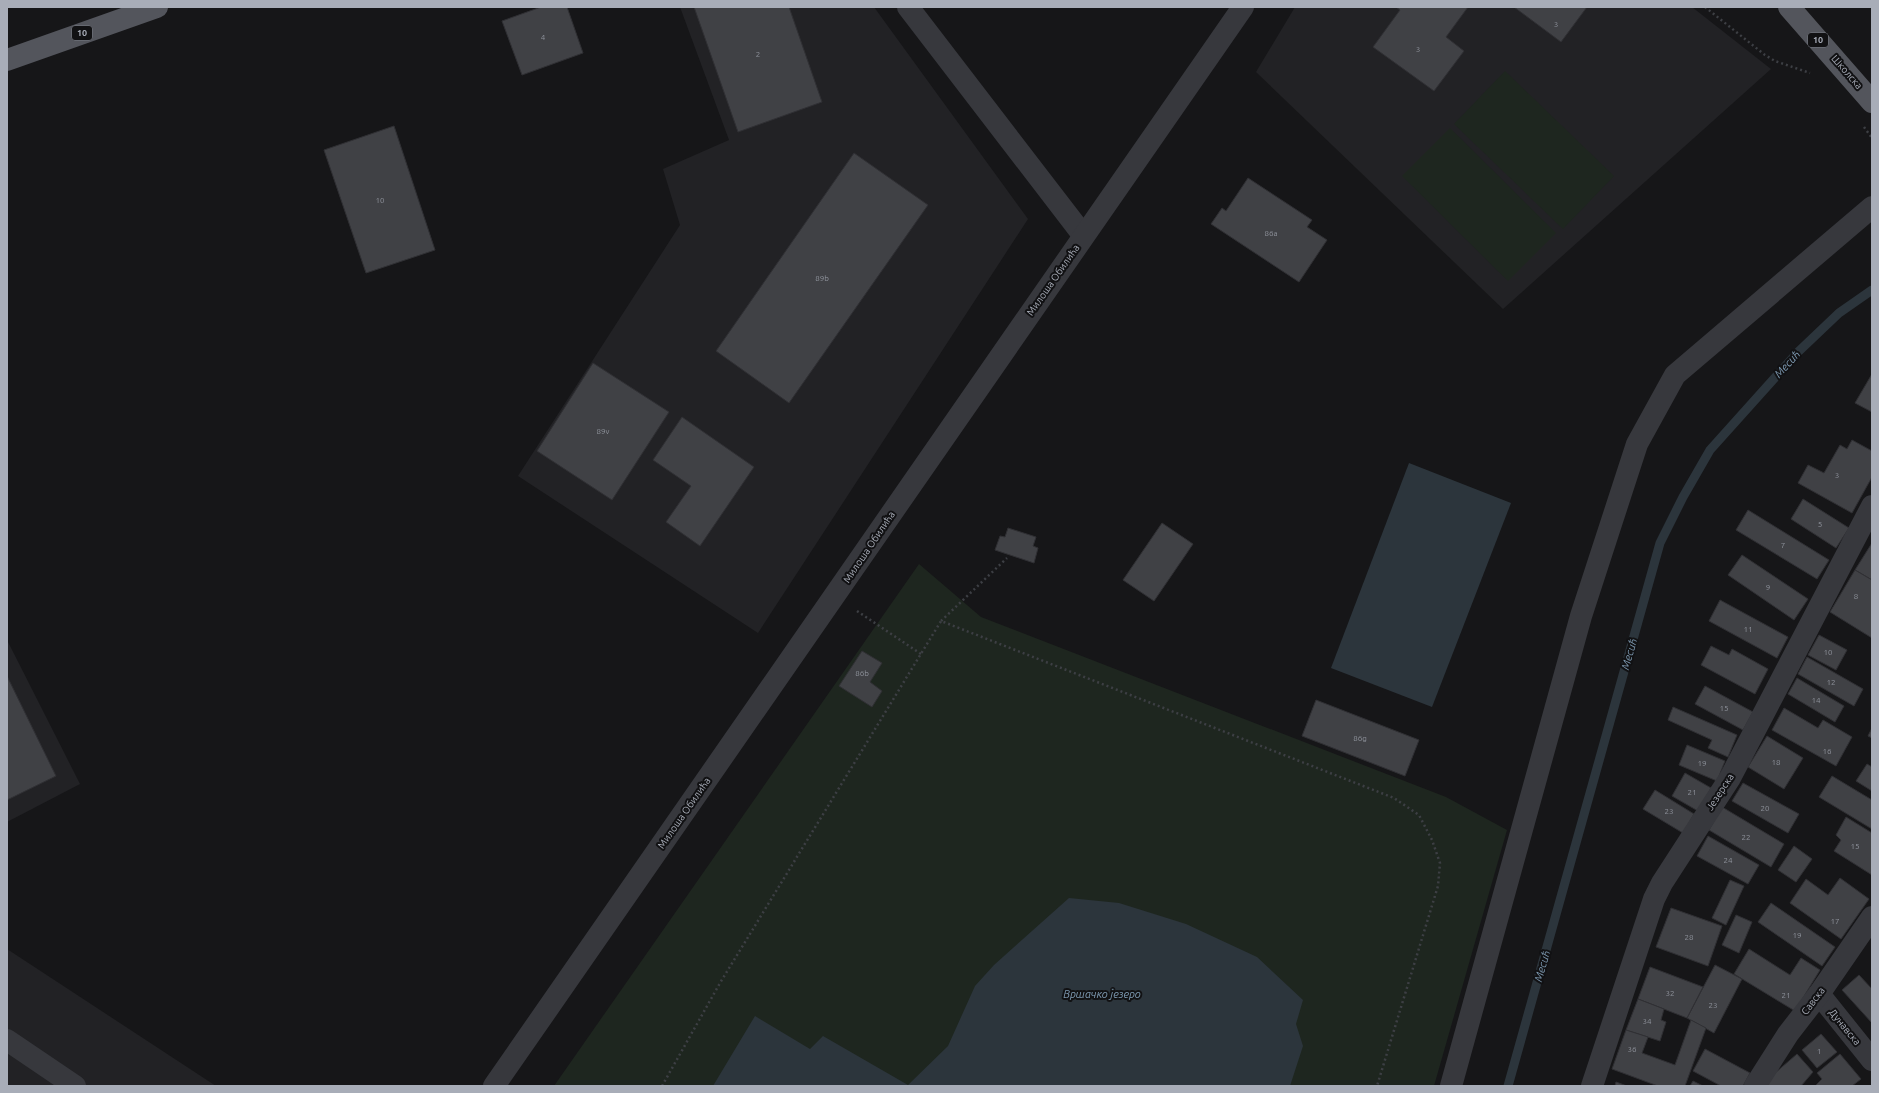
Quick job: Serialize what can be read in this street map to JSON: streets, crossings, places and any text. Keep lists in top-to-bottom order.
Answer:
{
  "streets": {
    "main road": ["10", "Школска"],
    "street": [
      "Милоша Обилића",
      "Језерска",
      "Савска",
      "Дунавска"
    ]
  },
  "crossings": [
    ["Савска", "Дунавска"]
  ],
  "water": ["Месић", "Вршачко језеро"],
  "house_numbers": [
    "3",
    "4",
    "3",
    "2",
    "10",
    "86a",
    "89b",
    "89v",
    "3",
    "5",
    "7",
    "9",
    "8",
    "11",
    "10",
    "86b",
    "12",
    "14",
    "15",
    "86g",
    "16",
    "18",
    "19",
    "21",
    "20",
    "23",
    "22",
    "15",
    "24",
    "17",
    "19",
    "28",
    "32",
    "21",
    "23",
    "34",
    "36",
    "1"
  ]
}
